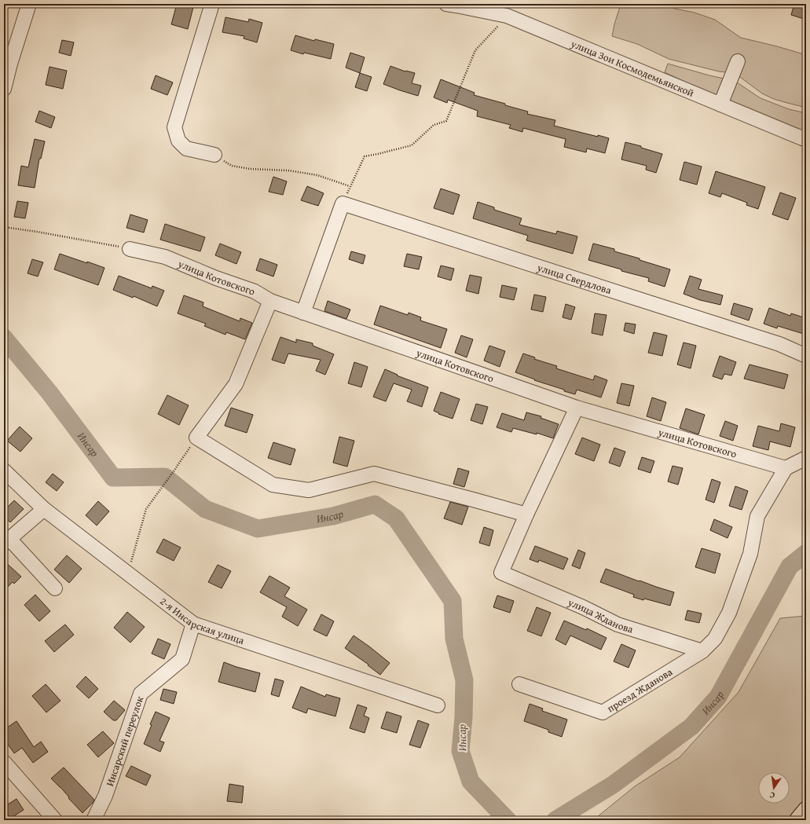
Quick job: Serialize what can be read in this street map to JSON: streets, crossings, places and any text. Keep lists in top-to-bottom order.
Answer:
{
  "streets": {
    "street": [
      "улица Зои Космодемьянской",
      "улица Котовского",
      "улица Свердлова",
      "улица Жданова",
      "2-я Инсарская улица",
      "проезд Жданова",
      "Инсарский переулок"
    ]
  },
  "crossings": [
    ["улица Жданова", "проезд Жданова"],
    ["2-я Инсарская улица", "Инсарский переулок"]
  ],
  "water": ["Инсар"],
  "north": "bottom"
}
